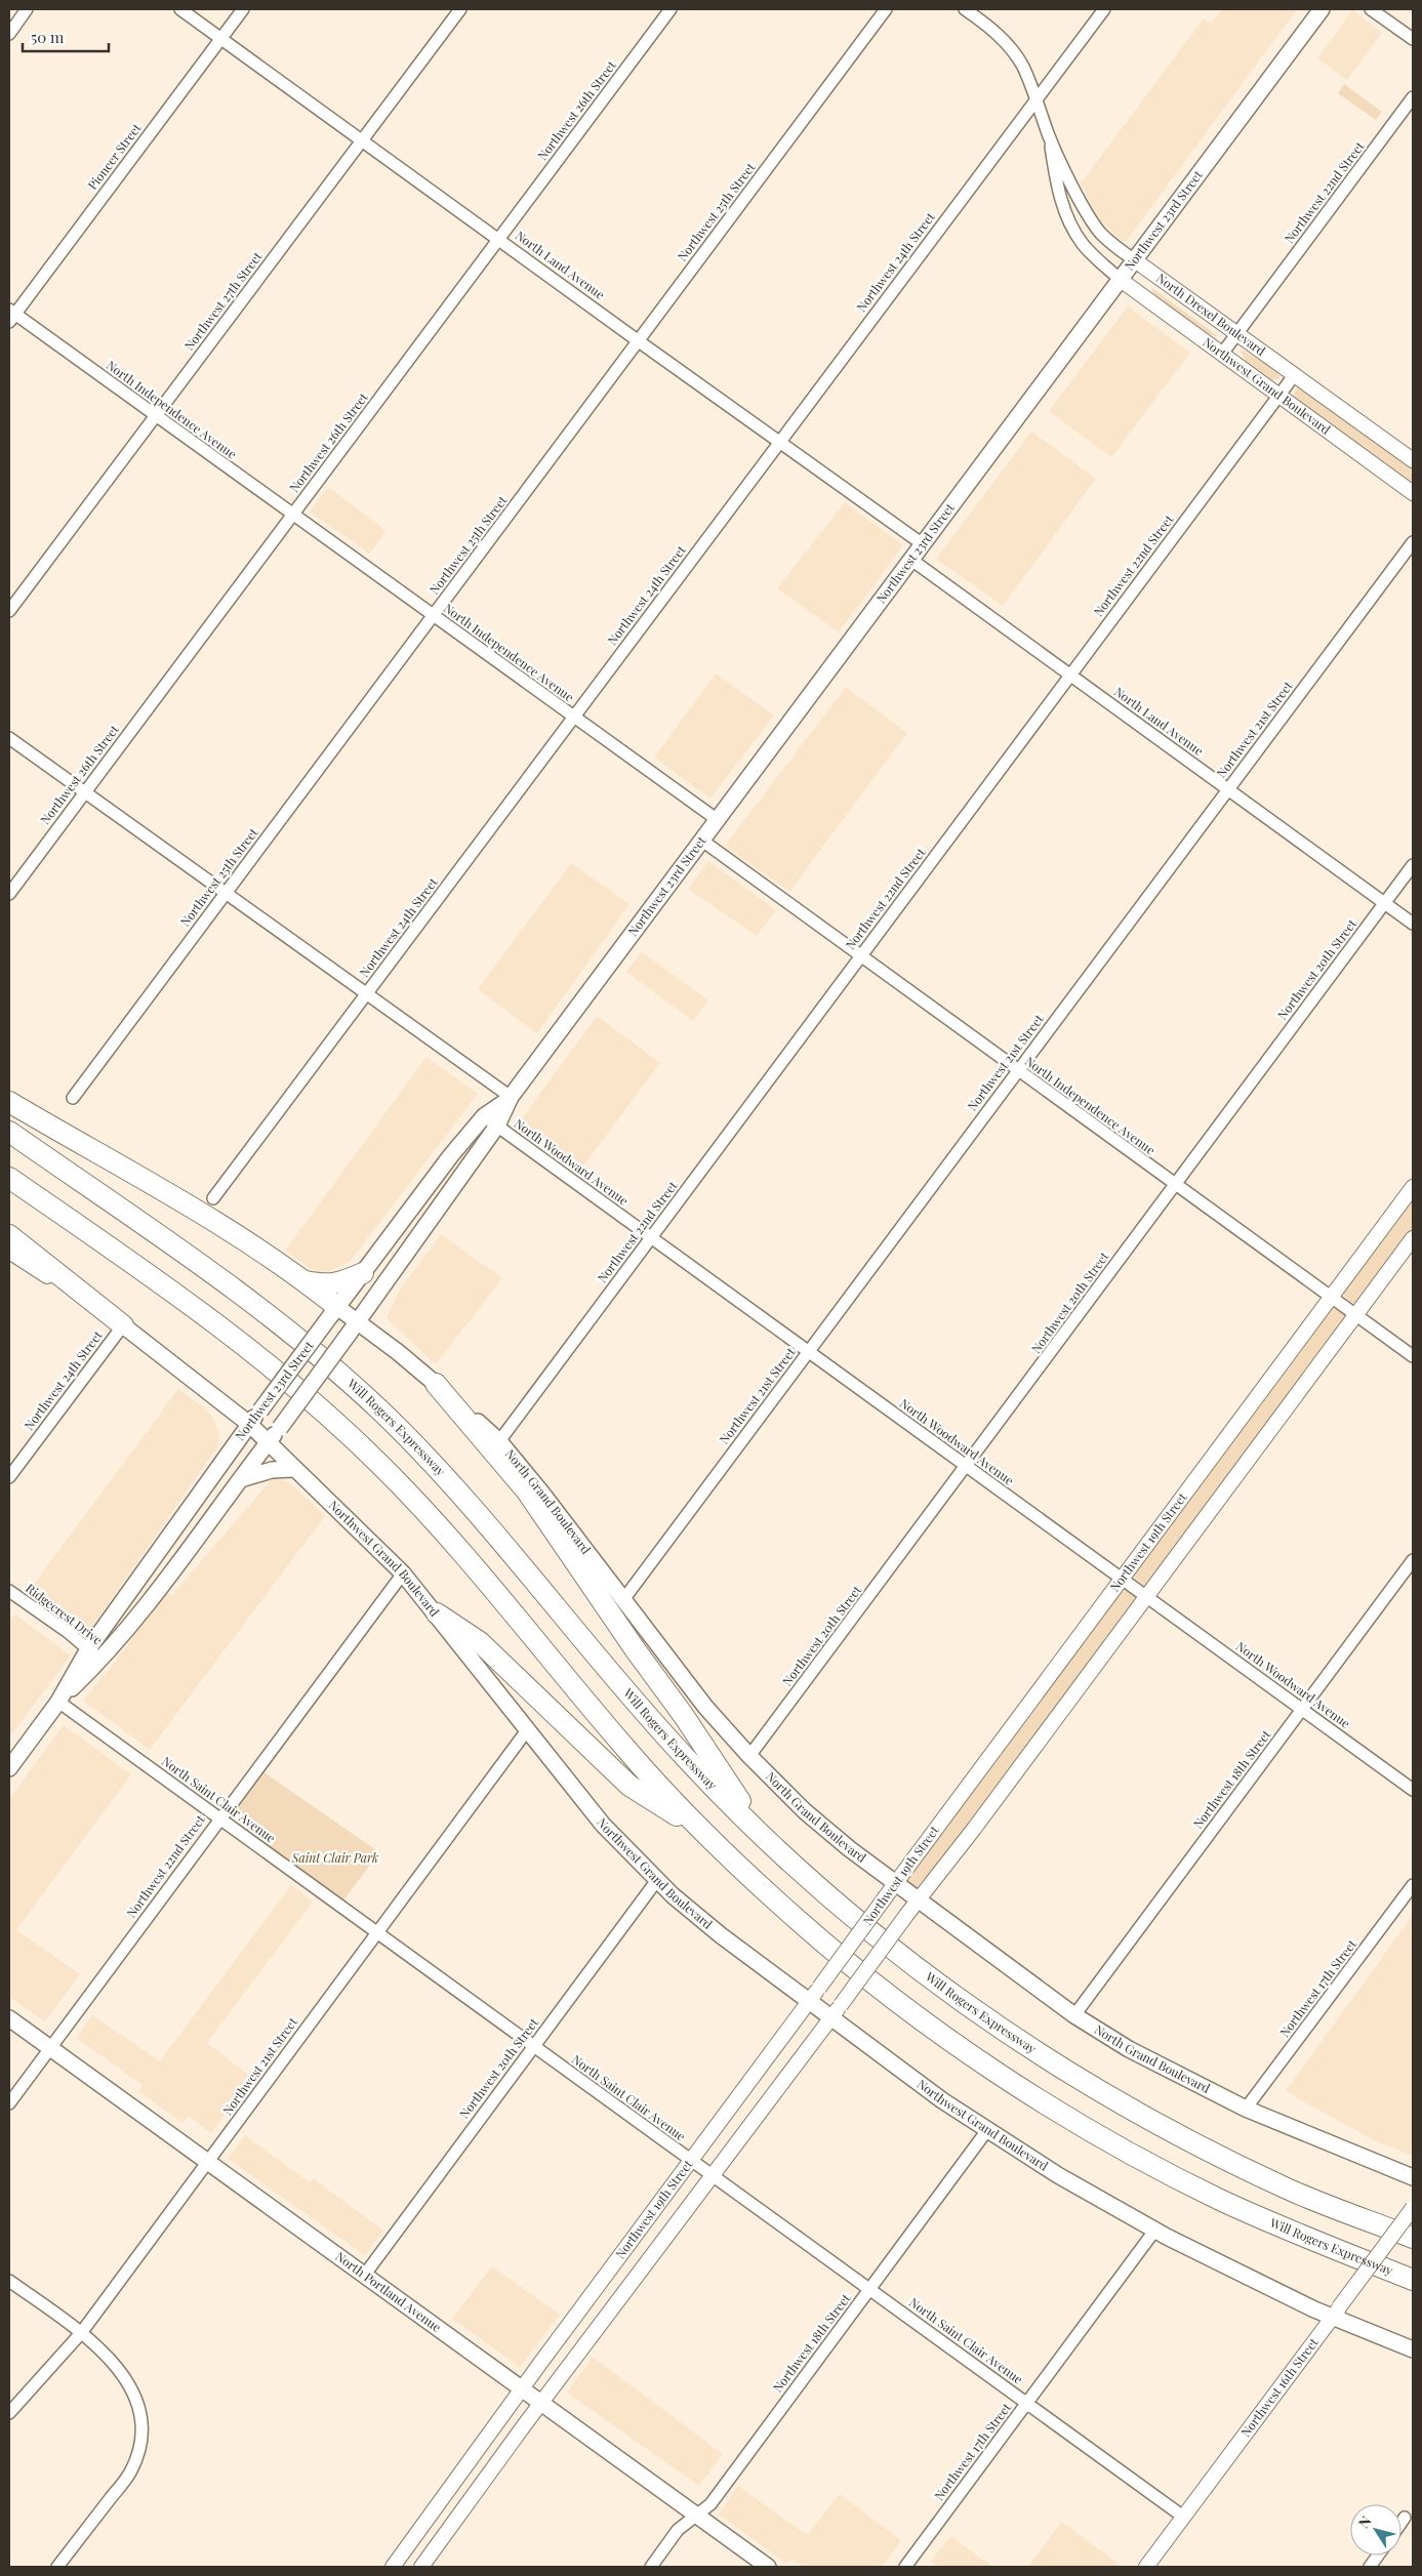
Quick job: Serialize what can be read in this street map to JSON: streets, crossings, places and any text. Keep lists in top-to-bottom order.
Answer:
{
  "streets": {
    "highway": ["Will Rogers Expressway"],
    "main road": [
      "Northwest 23rd Street",
      "Northwest Grand Boulevard",
      "North Grand Boulevard",
      "North Portland Avenue"
    ],
    "street": [
      "Northwest 26th Street",
      "Pioneer Street",
      "Northwest 22nd Street",
      "Northwest 25th Street",
      "Northwest 24th Street",
      "North Land Avenue",
      "Northwest 27th Street",
      "North Drexel Boulevard",
      "North Independence Avenue",
      "Northwest 21st Street",
      "Northwest 20th Street",
      "North Woodward Avenue",
      "Northwest 19th Street",
      "Ridgecrest Drive",
      "Northwest 18th Street",
      "North Saint Clair Avenue",
      "Northwest 17th Street",
      "Northwest 16th Street"
    ]
  },
  "crossings": [
    ["Northwest 26th Street", "North Land Avenue"],
    ["Northwest 26th Street", "North Independence Avenue"],
    ["Pioneer Street", "North Land Avenue"],
    ["Pioneer Street", "North Independence Avenue"],
    ["Northwest 22nd Street", "North Land Avenue"],
    ["Northwest 22nd Street", "North Drexel Boulevard"],
    ["Northwest 22nd Street", "Northwest Grand Boulevard"],
    ["Northwest 22nd Street", "North Independence Avenue"],
    ["Northwest 22nd Street", "North Woodward Avenue"],
    ["Northwest 22nd Street", "North Grand Boulevard"],
    ["Northwest 22nd Street", "North Saint Clair Avenue"],
    ["Northwest 22nd Street", "North Portland Avenue"],
    ["Northwest 25th Street", "North Land Avenue"],
    ["Northwest 25th Street", "North Independence Avenue"],
    ["Northwest 23rd Street", "North Land Avenue"],
    ["Northwest 23rd Street", "North Drexel Boulevard"],
    ["Northwest 23rd Street", "Northwest Grand Boulevard"],
    ["Northwest 23rd Street", "North Independence Avenue"],
    ["Northwest 23rd Street", "North Woodward Avenue"],
    ["Northwest 23rd Street", "North Grand Boulevard"],
    ["Northwest 23rd Street", "Ridgecrest Drive"],
    ["Northwest 23rd Street", "North Saint Clair Avenue"],
    ["Northwest 24th Street", "North Land Avenue"],
    ["Northwest 24th Street", "North Drexel Boulevard"],
    ["Northwest 24th Street", "Northwest Grand Boulevard"],
    ["Northwest 24th Street", "North Independence Avenue"],
    ["North Land Avenue", "Northwest 27th Street"],
    ["North Land Avenue", "Northwest 21st Street"],
    ["North Land Avenue", "Northwest 20th Street"],
    ["Northwest 27th Street", "North Independence Avenue"],
    ["North Drexel Boulevard", "Northwest Grand Boulevard"],
    ["Northwest Grand Boulevard", "Northwest 21st Street"],
    ["Northwest Grand Boulevard", "Northwest 20th Street"],
    ["Northwest Grand Boulevard", "Northwest 19th Street"],
    ["Northwest Grand Boulevard", "Northwest 18th Street"],
    ["Northwest Grand Boulevard", "Northwest 17th Street"],
    ["Northwest Grand Boulevard", "Northwest 16th Street"],
    ["North Independence Avenue", "Northwest 21st Street"],
    ["North Independence Avenue", "Northwest 20th Street"],
    ["North Independence Avenue", "Northwest 19th Street"],
    ["Northwest 21st Street", "North Woodward Avenue"],
    ["Northwest 21st Street", "North Grand Boulevard"],
    ["Northwest 21st Street", "North Saint Clair Avenue"],
    ["Northwest 21st Street", "North Portland Avenue"],
    ["Northwest 20th Street", "North Woodward Avenue"],
    ["Northwest 20th Street", "North Grand Boulevard"],
    ["Northwest 20th Street", "North Saint Clair Avenue"],
    ["Northwest 20th Street", "North Portland Avenue"],
    ["North Woodward Avenue", "Northwest 19th Street"],
    ["North Woodward Avenue", "Northwest 18th Street"],
    ["North Grand Boulevard", "Northwest 19th Street"],
    ["North Grand Boulevard", "Northwest 18th Street"],
    ["North Grand Boulevard", "Northwest 17th Street"],
    ["Northwest 19th Street", "North Saint Clair Avenue"],
    ["Northwest 19th Street", "North Portland Avenue"],
    ["Northwest 18th Street", "North Saint Clair Avenue"],
    ["Northwest 18th Street", "North Portland Avenue"],
    ["North Saint Clair Avenue", "Northwest 17th Street"],
    ["North Saint Clair Avenue", "Northwest 16th Street"]
  ],
  "parks": ["Saint Clair Park"],
  "scale_bar": "50 m",
  "north": "top left"
}
